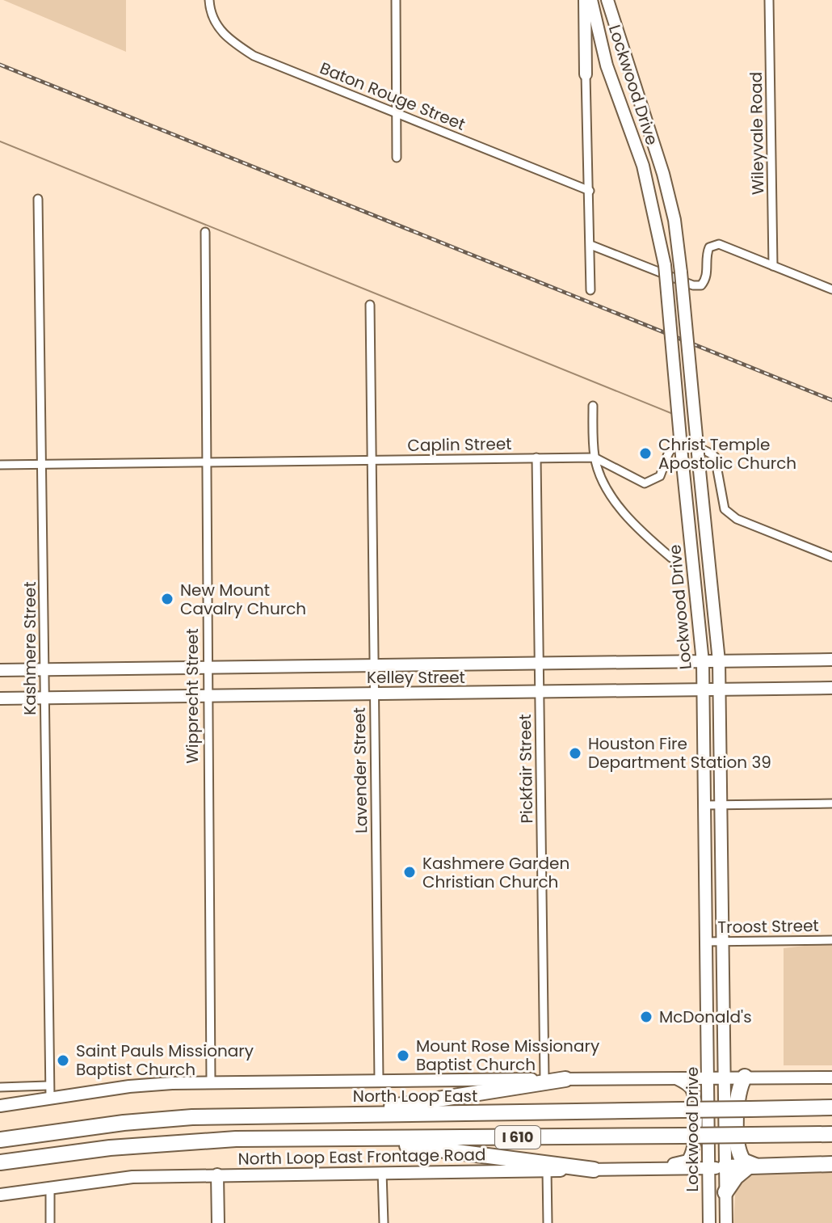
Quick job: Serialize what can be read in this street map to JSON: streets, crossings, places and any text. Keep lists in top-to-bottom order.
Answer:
{
  "streets": {
    "highway": ["North Loop East", "I 610"],
    "main road": ["Lockwood Drive", "Kelley Street", "North Loop East Frontage Road"],
    "street": [
      "Baton Rouge Street",
      "Wileyvale Road",
      "Caplin Street",
      "Kashmere Street",
      "Wipprecht Street",
      "Pickfair Street",
      "Lavender Street",
      "Troost Street"
    ]
  },
  "crossings": [
    ["Lockwood Drive", "Caplin Street"],
    ["Lockwood Drive", "Kelley Street"],
    ["Lockwood Drive", "Troost Street"],
    ["Lockwood Drive", "North Loop East Frontage Road"],
    ["Caplin Street", "Kashmere Street"],
    ["Caplin Street", "Wipprecht Street"],
    ["Caplin Street", "Pickfair Street"],
    ["Caplin Street", "Lavender Street"],
    ["Kashmere Street", "Kelley Street"],
    ["Kelley Street", "Wipprecht Street"],
    ["Kelley Street", "Pickfair Street"],
    ["Kelley Street", "Lavender Street"]
  ],
  "places": [
    "Christ Temple Apostolic Church",
    "New Mount Cavalry Church",
    "Houston Fire Department Station 39",
    "Kashmere Garden Christian Church",
    "McDonald's",
    "Mount Rose Missionary Baptist Church",
    "Saint Pauls Missionary Baptist Church"
  ]
}
